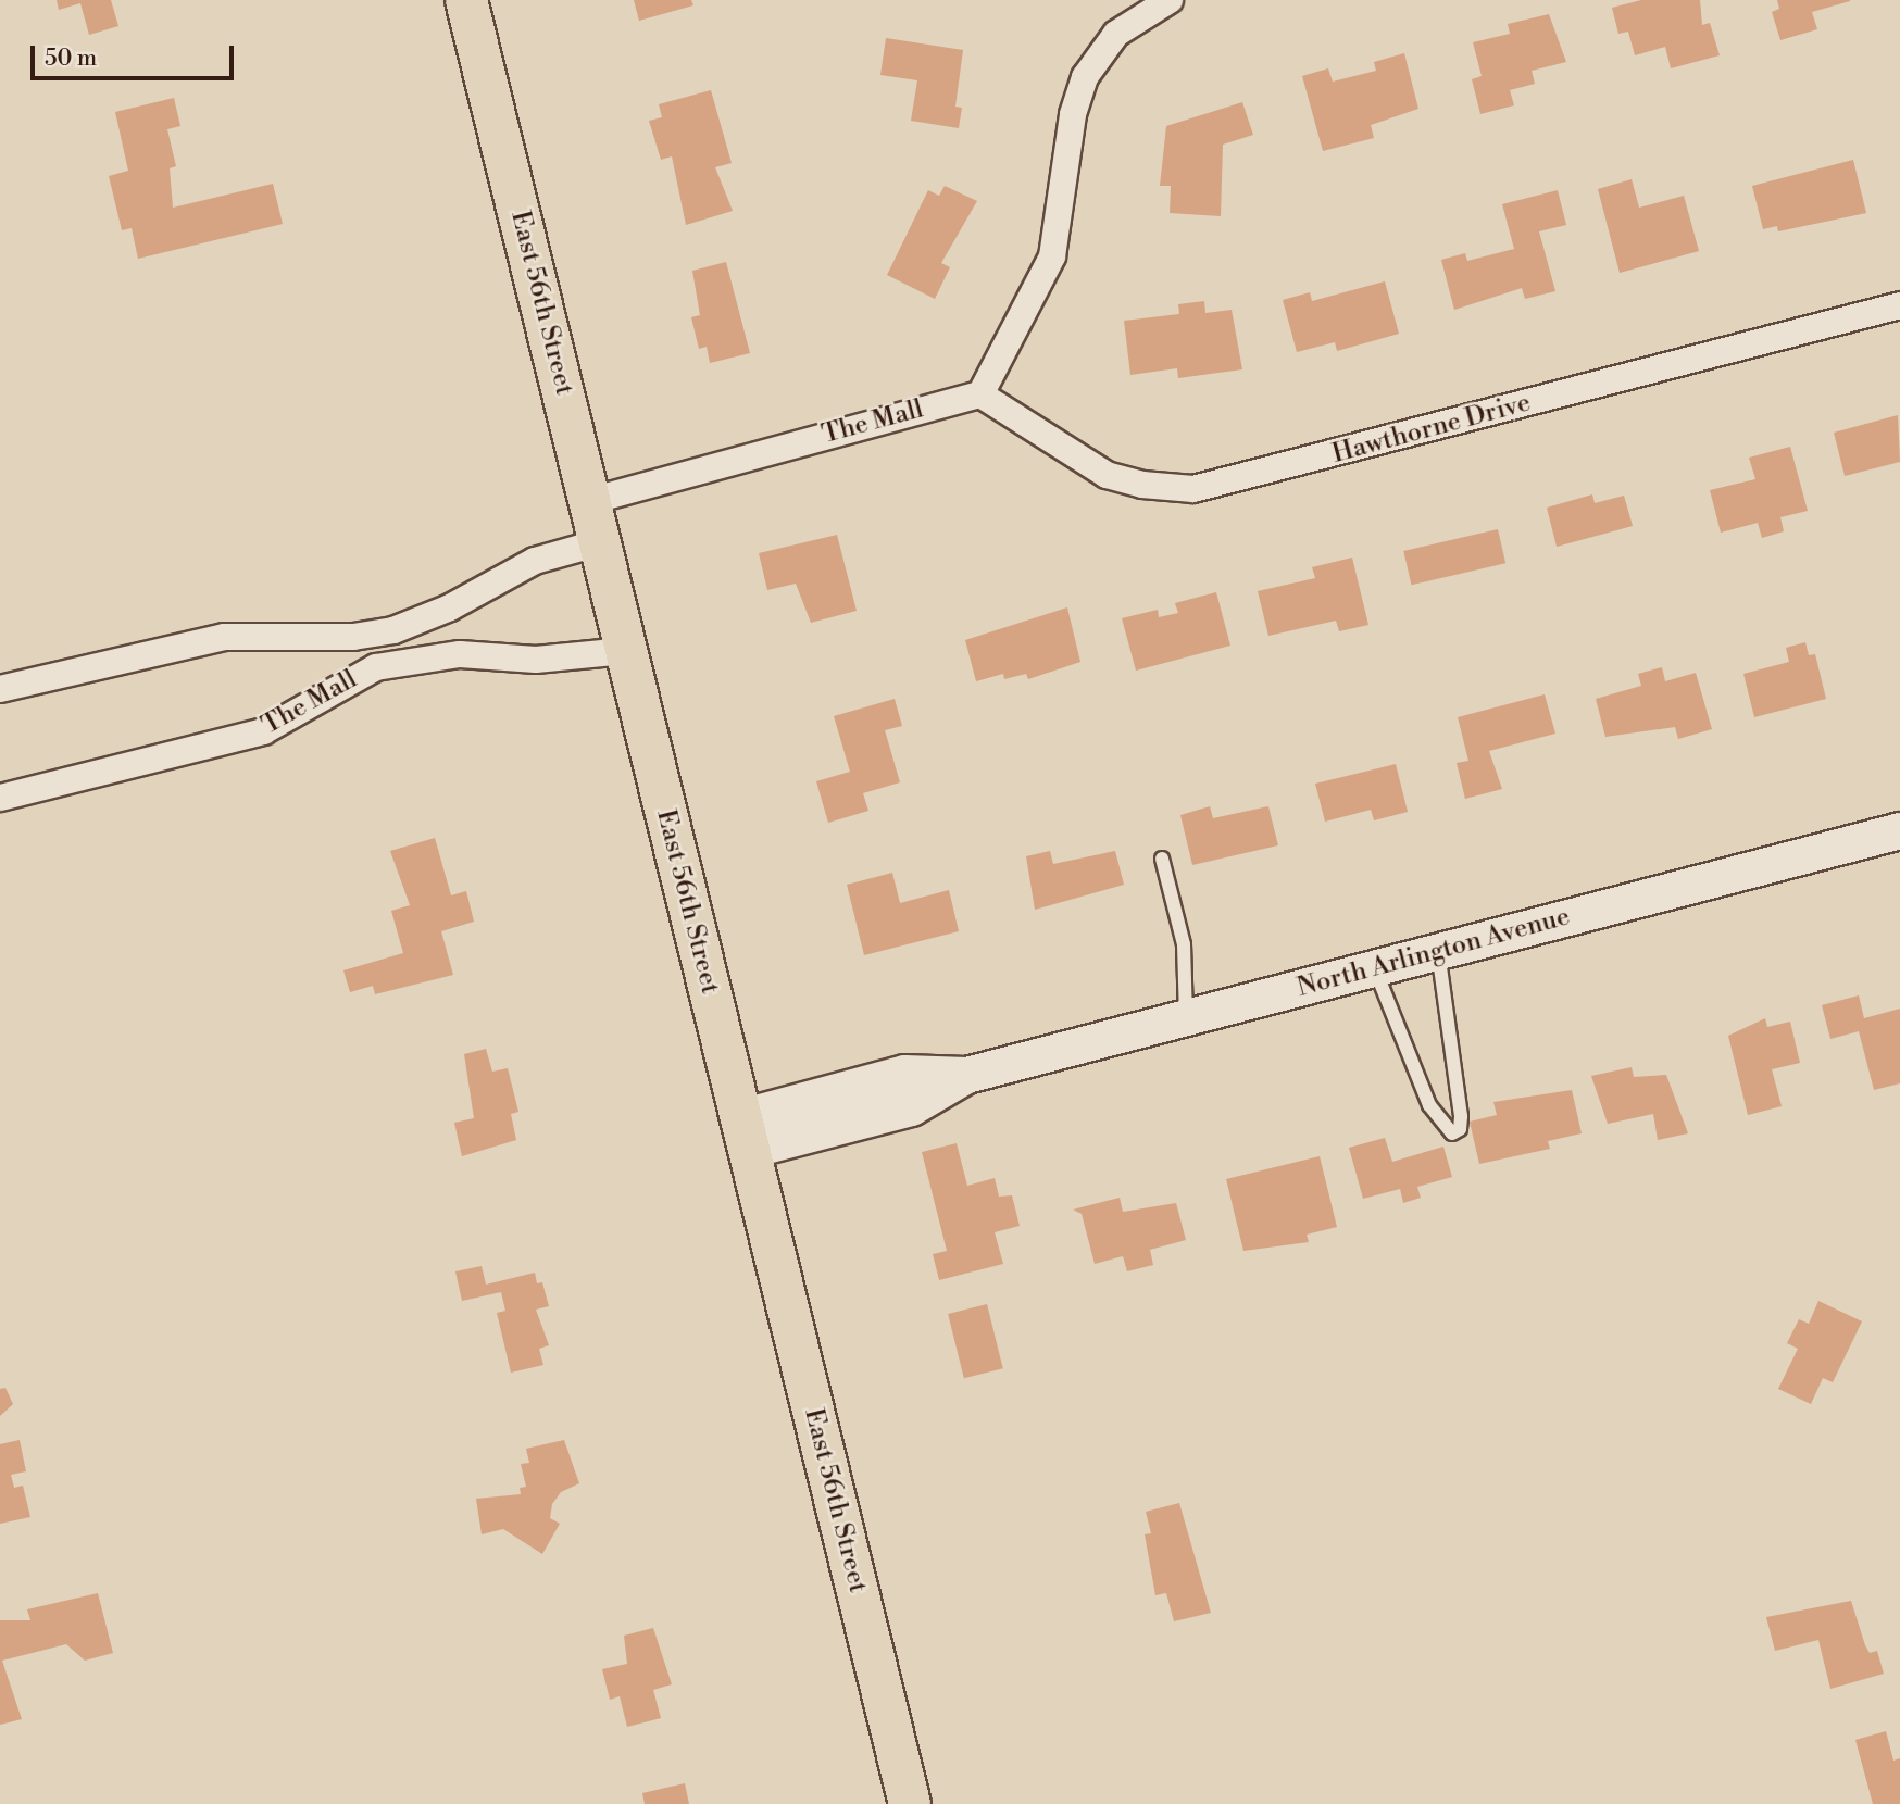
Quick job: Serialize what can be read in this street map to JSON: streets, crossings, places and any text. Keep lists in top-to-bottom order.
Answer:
{
  "streets": {
    "main road": ["East 56th Street", "North Arlington Avenue"],
    "street": ["The Mall", "Hawthorne Drive"]
  },
  "crossings": [
    ["East 56th Street", "The Mall"],
    ["East 56th Street", "North Arlington Avenue"],
    ["The Mall", "Hawthorne Drive"]
  ],
  "scale_bar": "50 m"
}
